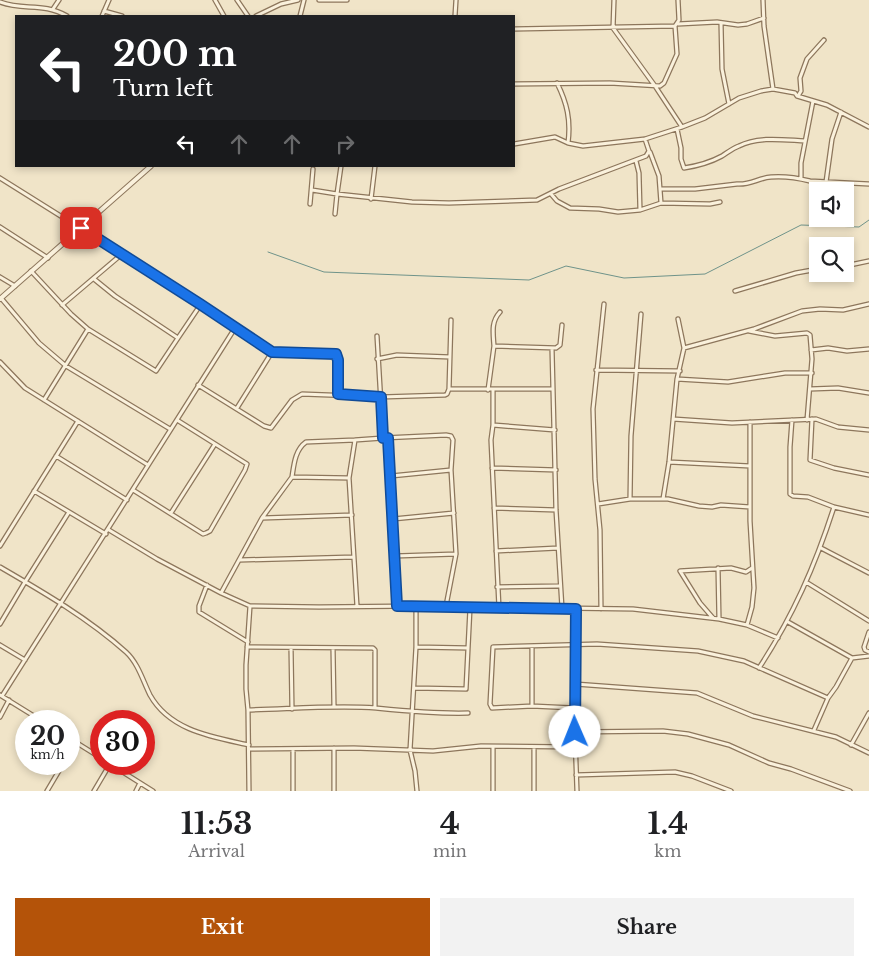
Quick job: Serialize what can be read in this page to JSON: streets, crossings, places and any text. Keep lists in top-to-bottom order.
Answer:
{
  "page": {
    "turn": ["200 m", "Turn left"],
    "speed": "20 km/h",
    "limit": "30",
    "eta": [
      "11:53",
      "Arrival",
      "4",
      "min",
      "1.4",
      "km"
    ],
    "buttons": ["Exit", "Share"]
  }
}
